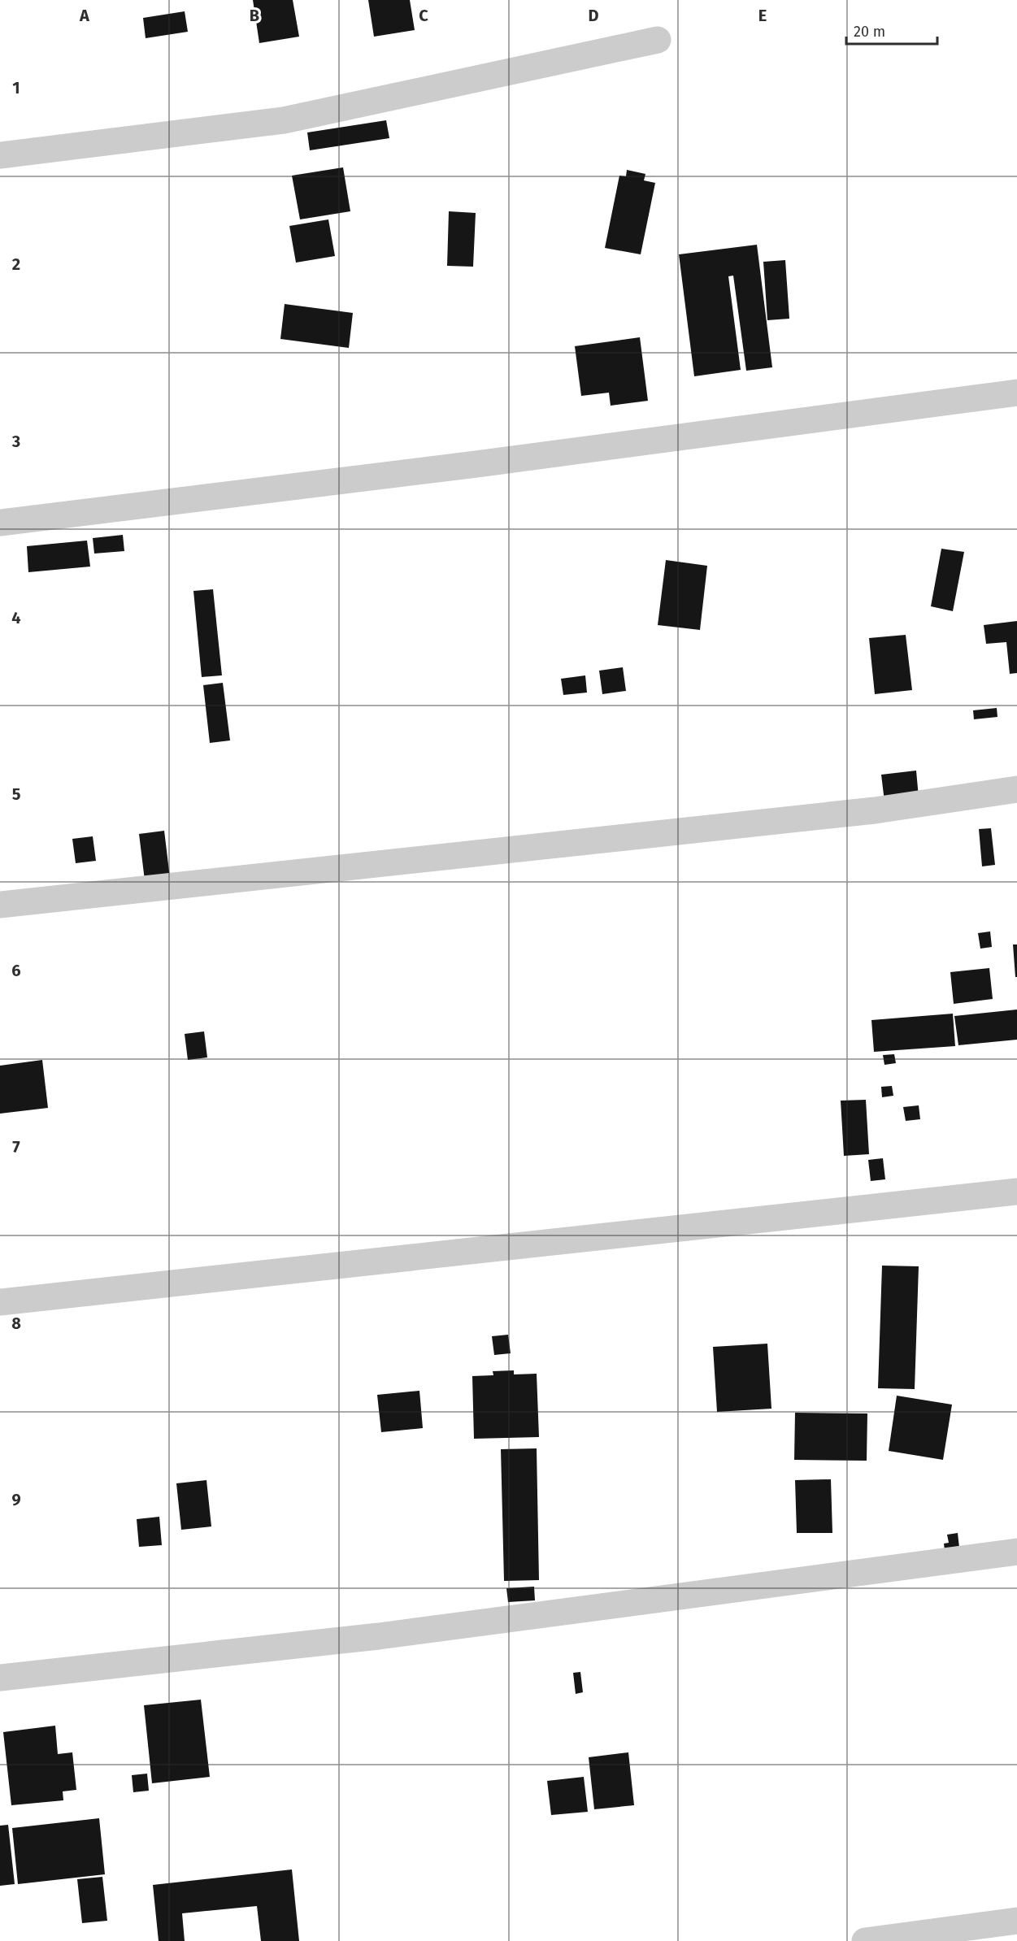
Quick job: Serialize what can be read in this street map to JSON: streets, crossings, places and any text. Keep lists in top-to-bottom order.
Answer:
{
  "scale_bar": "20 m",
  "grid": {
    "columns": [
      "A",
      "B",
      "C",
      "D",
      "E"
    ],
    "rows": [
      "1",
      "2",
      "3",
      "4",
      "5",
      "6",
      "7",
      "8",
      "9"
    ]
  }
}
